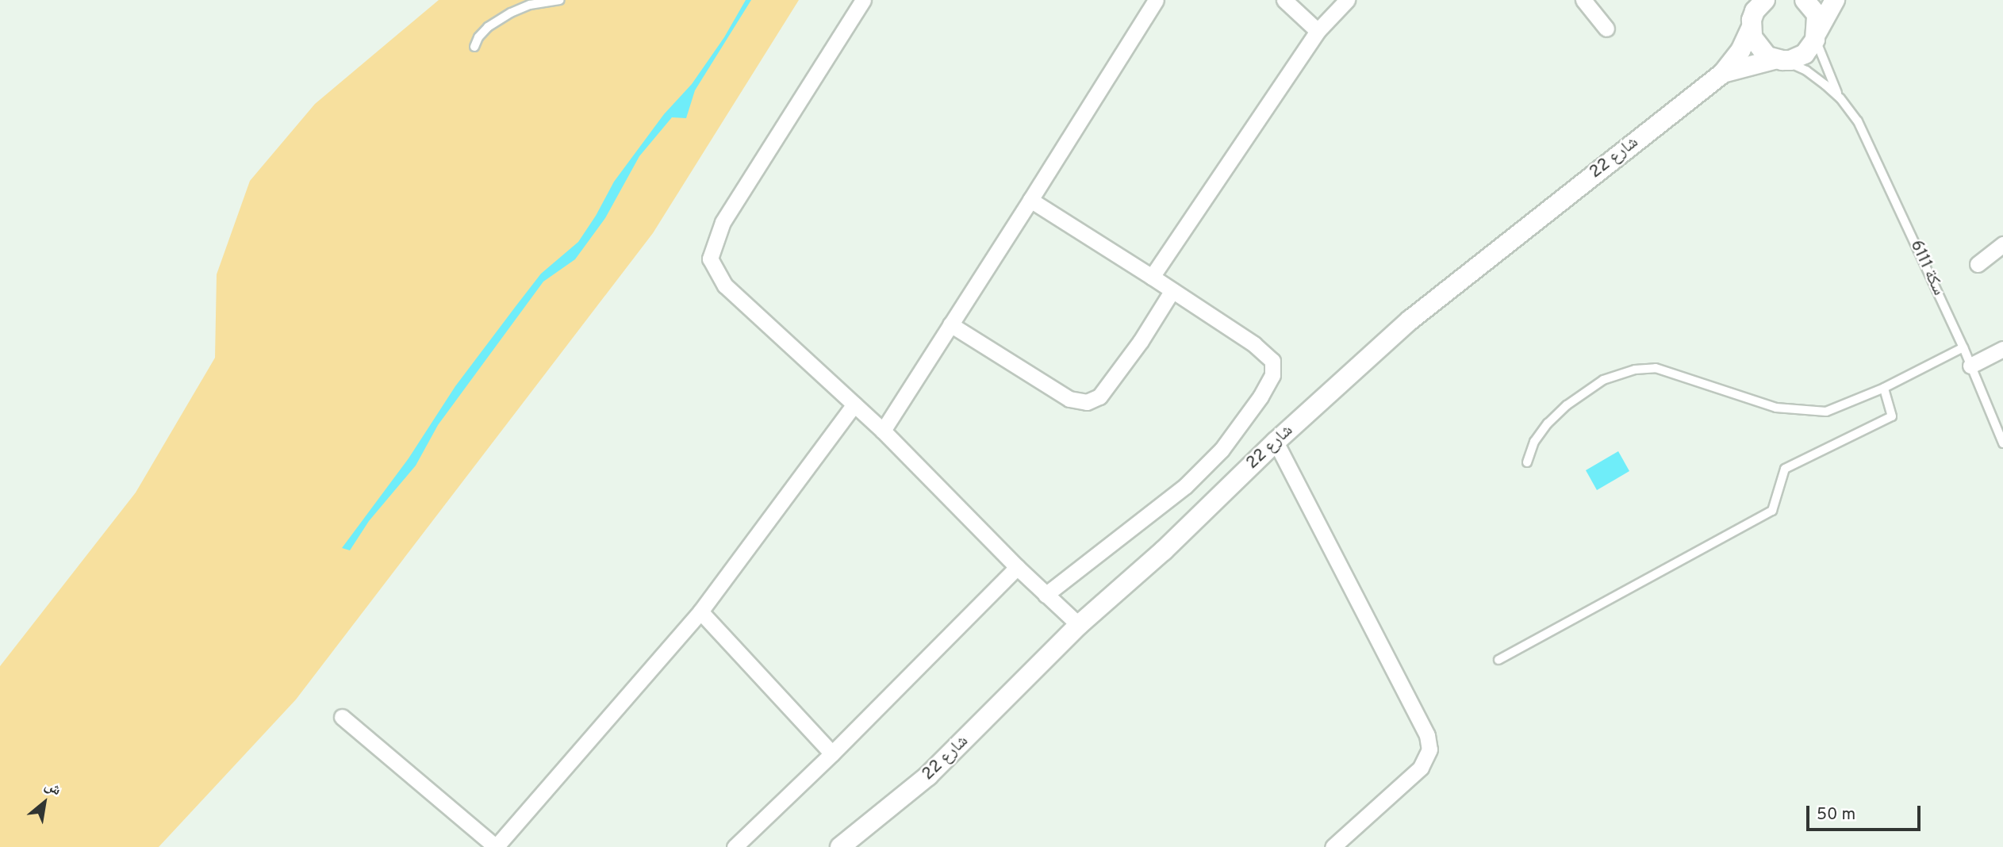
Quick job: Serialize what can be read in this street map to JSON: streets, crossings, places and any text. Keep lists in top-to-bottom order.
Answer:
{
  "streets": {
    "street": ["شارع 22"],
    "lane": ["سكة 6111"]
  },
  "crossings": [
    ["شارع 22", "سكة 6111"]
  ],
  "scale_bar": "50 m",
  "north": "top right"
}
